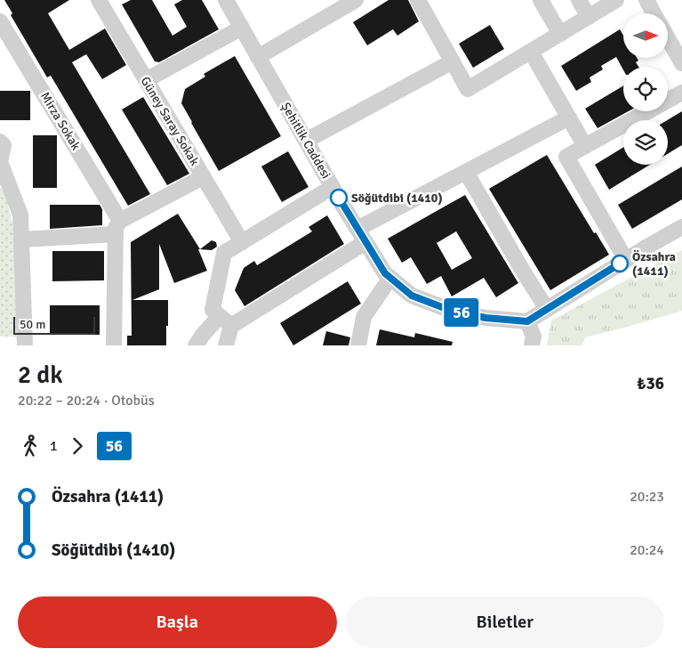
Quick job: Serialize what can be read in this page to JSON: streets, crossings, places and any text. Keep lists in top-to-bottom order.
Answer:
{
  "streets": {
    "street": ["Mirza Sokak", "Güney Saray Sokak", "Şehitlik Caddesi"]
  },
  "places": ["Söğütdibi (1410)", "Özsahra (1411)"],
  "lines": ["bus line 56"],
  "scale_bar": "50 m",
  "north": "right",
  "page": {
    "on_map": "56",
    "scale": "50 m",
    "heading": ["2 dk", "20:22 – 20:24 · Otobüs", "₺36"],
    "legs": ["1", "56"],
    "list": [
      {
        "name": "Özsahra (1411)",
        "value": "20:23"
      },
      {
        "name": "Söğütdibi (1410)",
        "value": "20:24"
      }
    ],
    "buttons": ["Başla", "Biletler"]
  }
}
